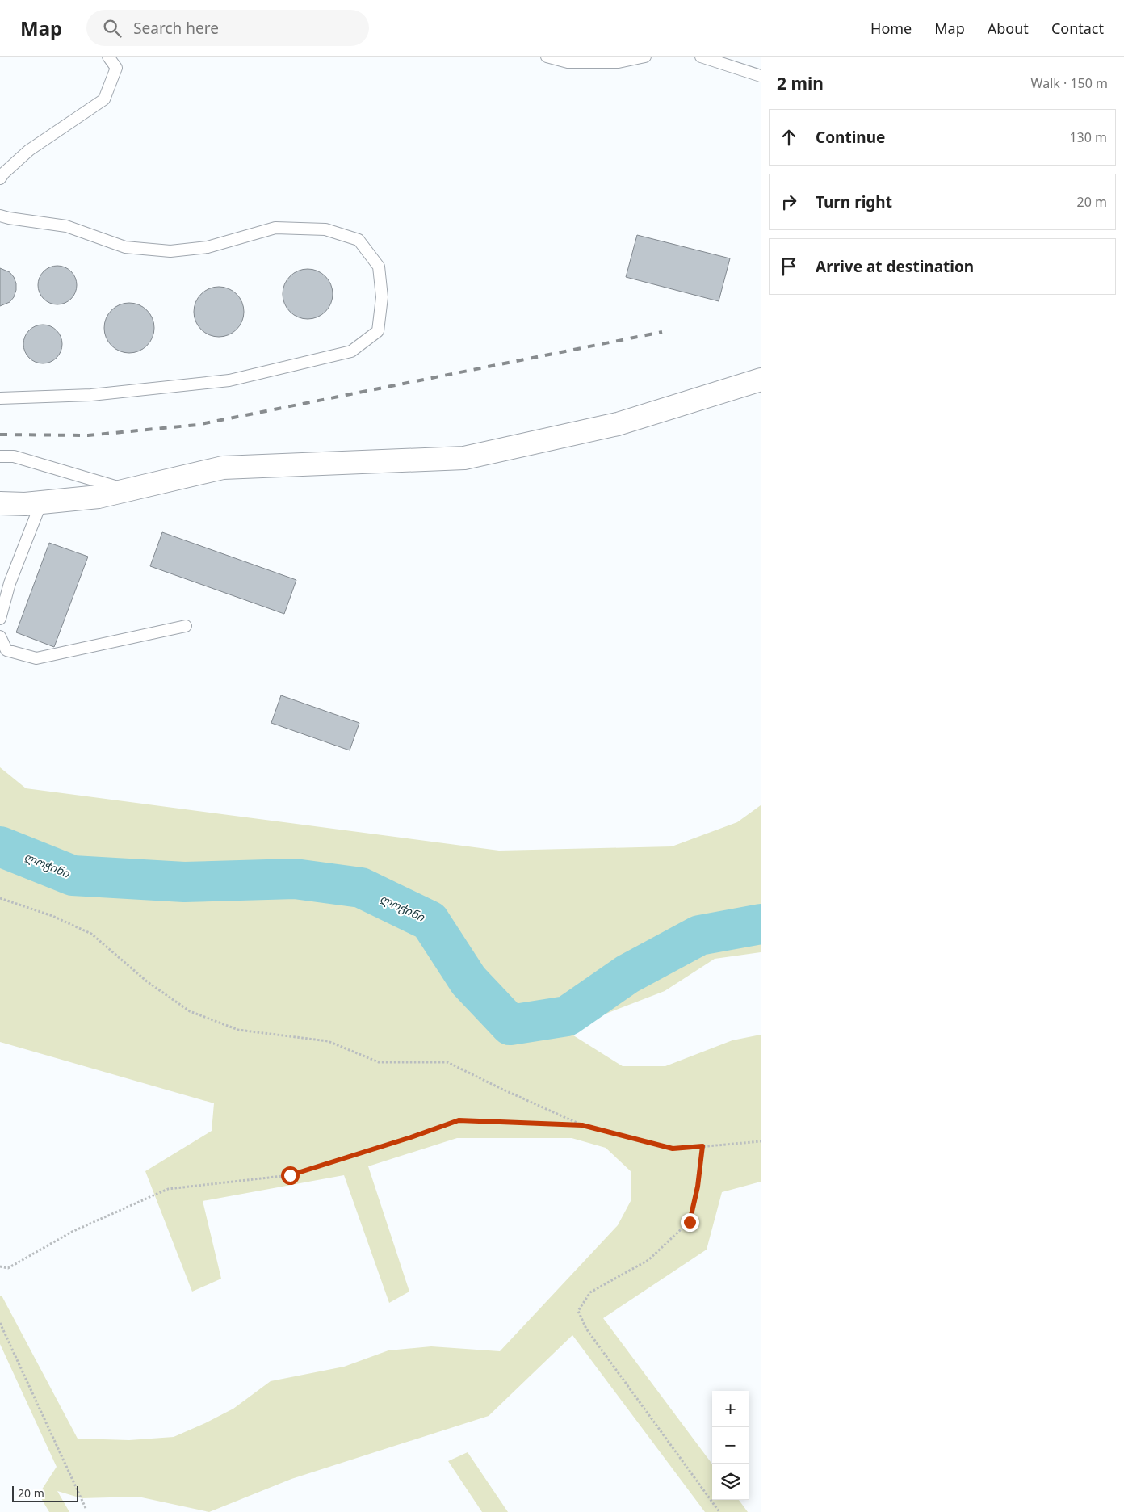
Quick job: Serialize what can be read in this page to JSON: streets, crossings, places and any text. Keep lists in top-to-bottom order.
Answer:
{
  "water": ["ლოჭინი"],
  "scale_bar": "20 m",
  "page": {
    "header": "Map",
    "search": "Search here",
    "nav": [
      "Home",
      "Map",
      "About",
      "Contact"
    ],
    "heading": ["2 min", "Walk · 150 m"],
    "list": [
      ["Continue", "130 m"],
      ["Turn right", "20 m"],
      "Arrive at destination"
    ],
    "map_buttons": ["+", "−"],
    "scale": "20 m"
  }
}
